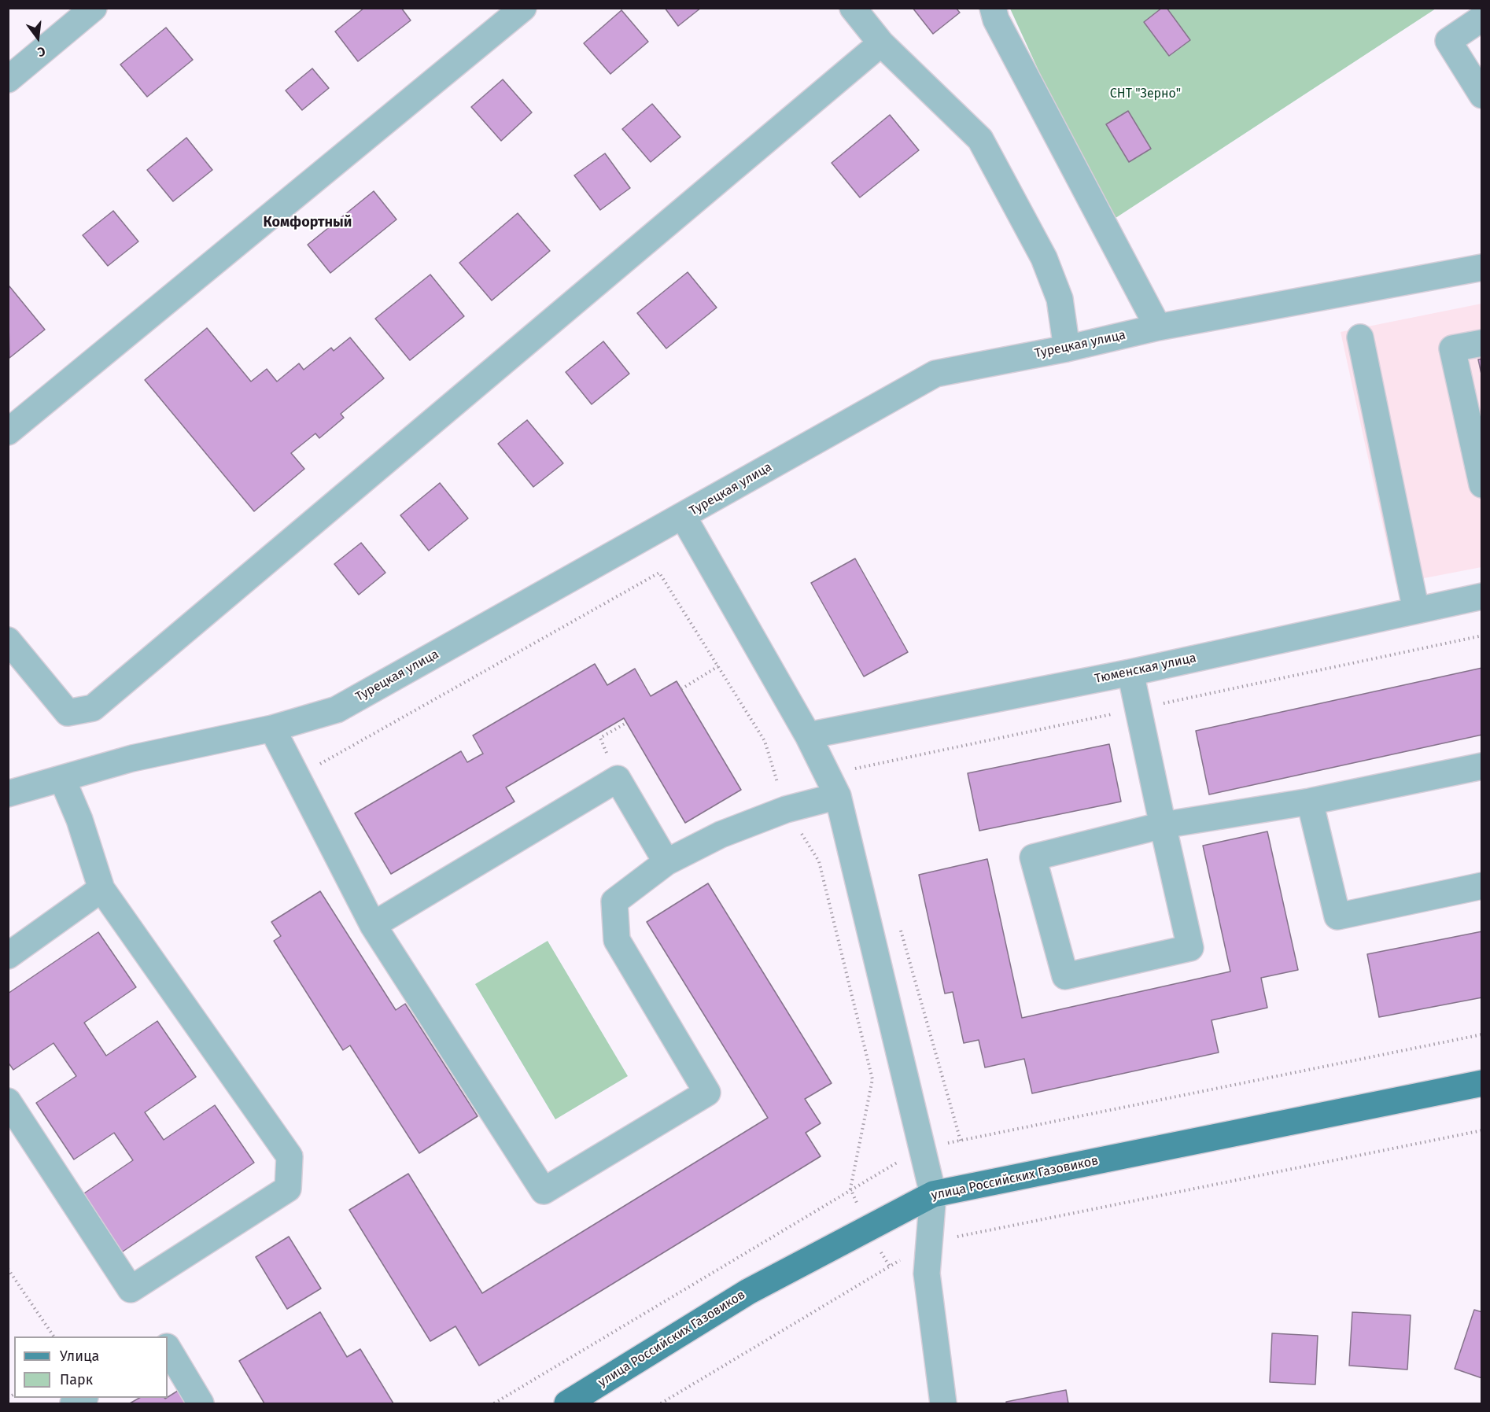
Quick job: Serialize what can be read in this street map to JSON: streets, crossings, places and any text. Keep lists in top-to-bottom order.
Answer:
{
  "streets": {
    "main road": ["улица Российских Газовиков"],
    "street": ["Турецкая улица", "Тюменская улица"]
  },
  "districts": ["Комфортный"],
  "parks": ["СНТ \"Зерно\""],
  "legend": ["Улица", "Парк"],
  "north": "bottom"
}
